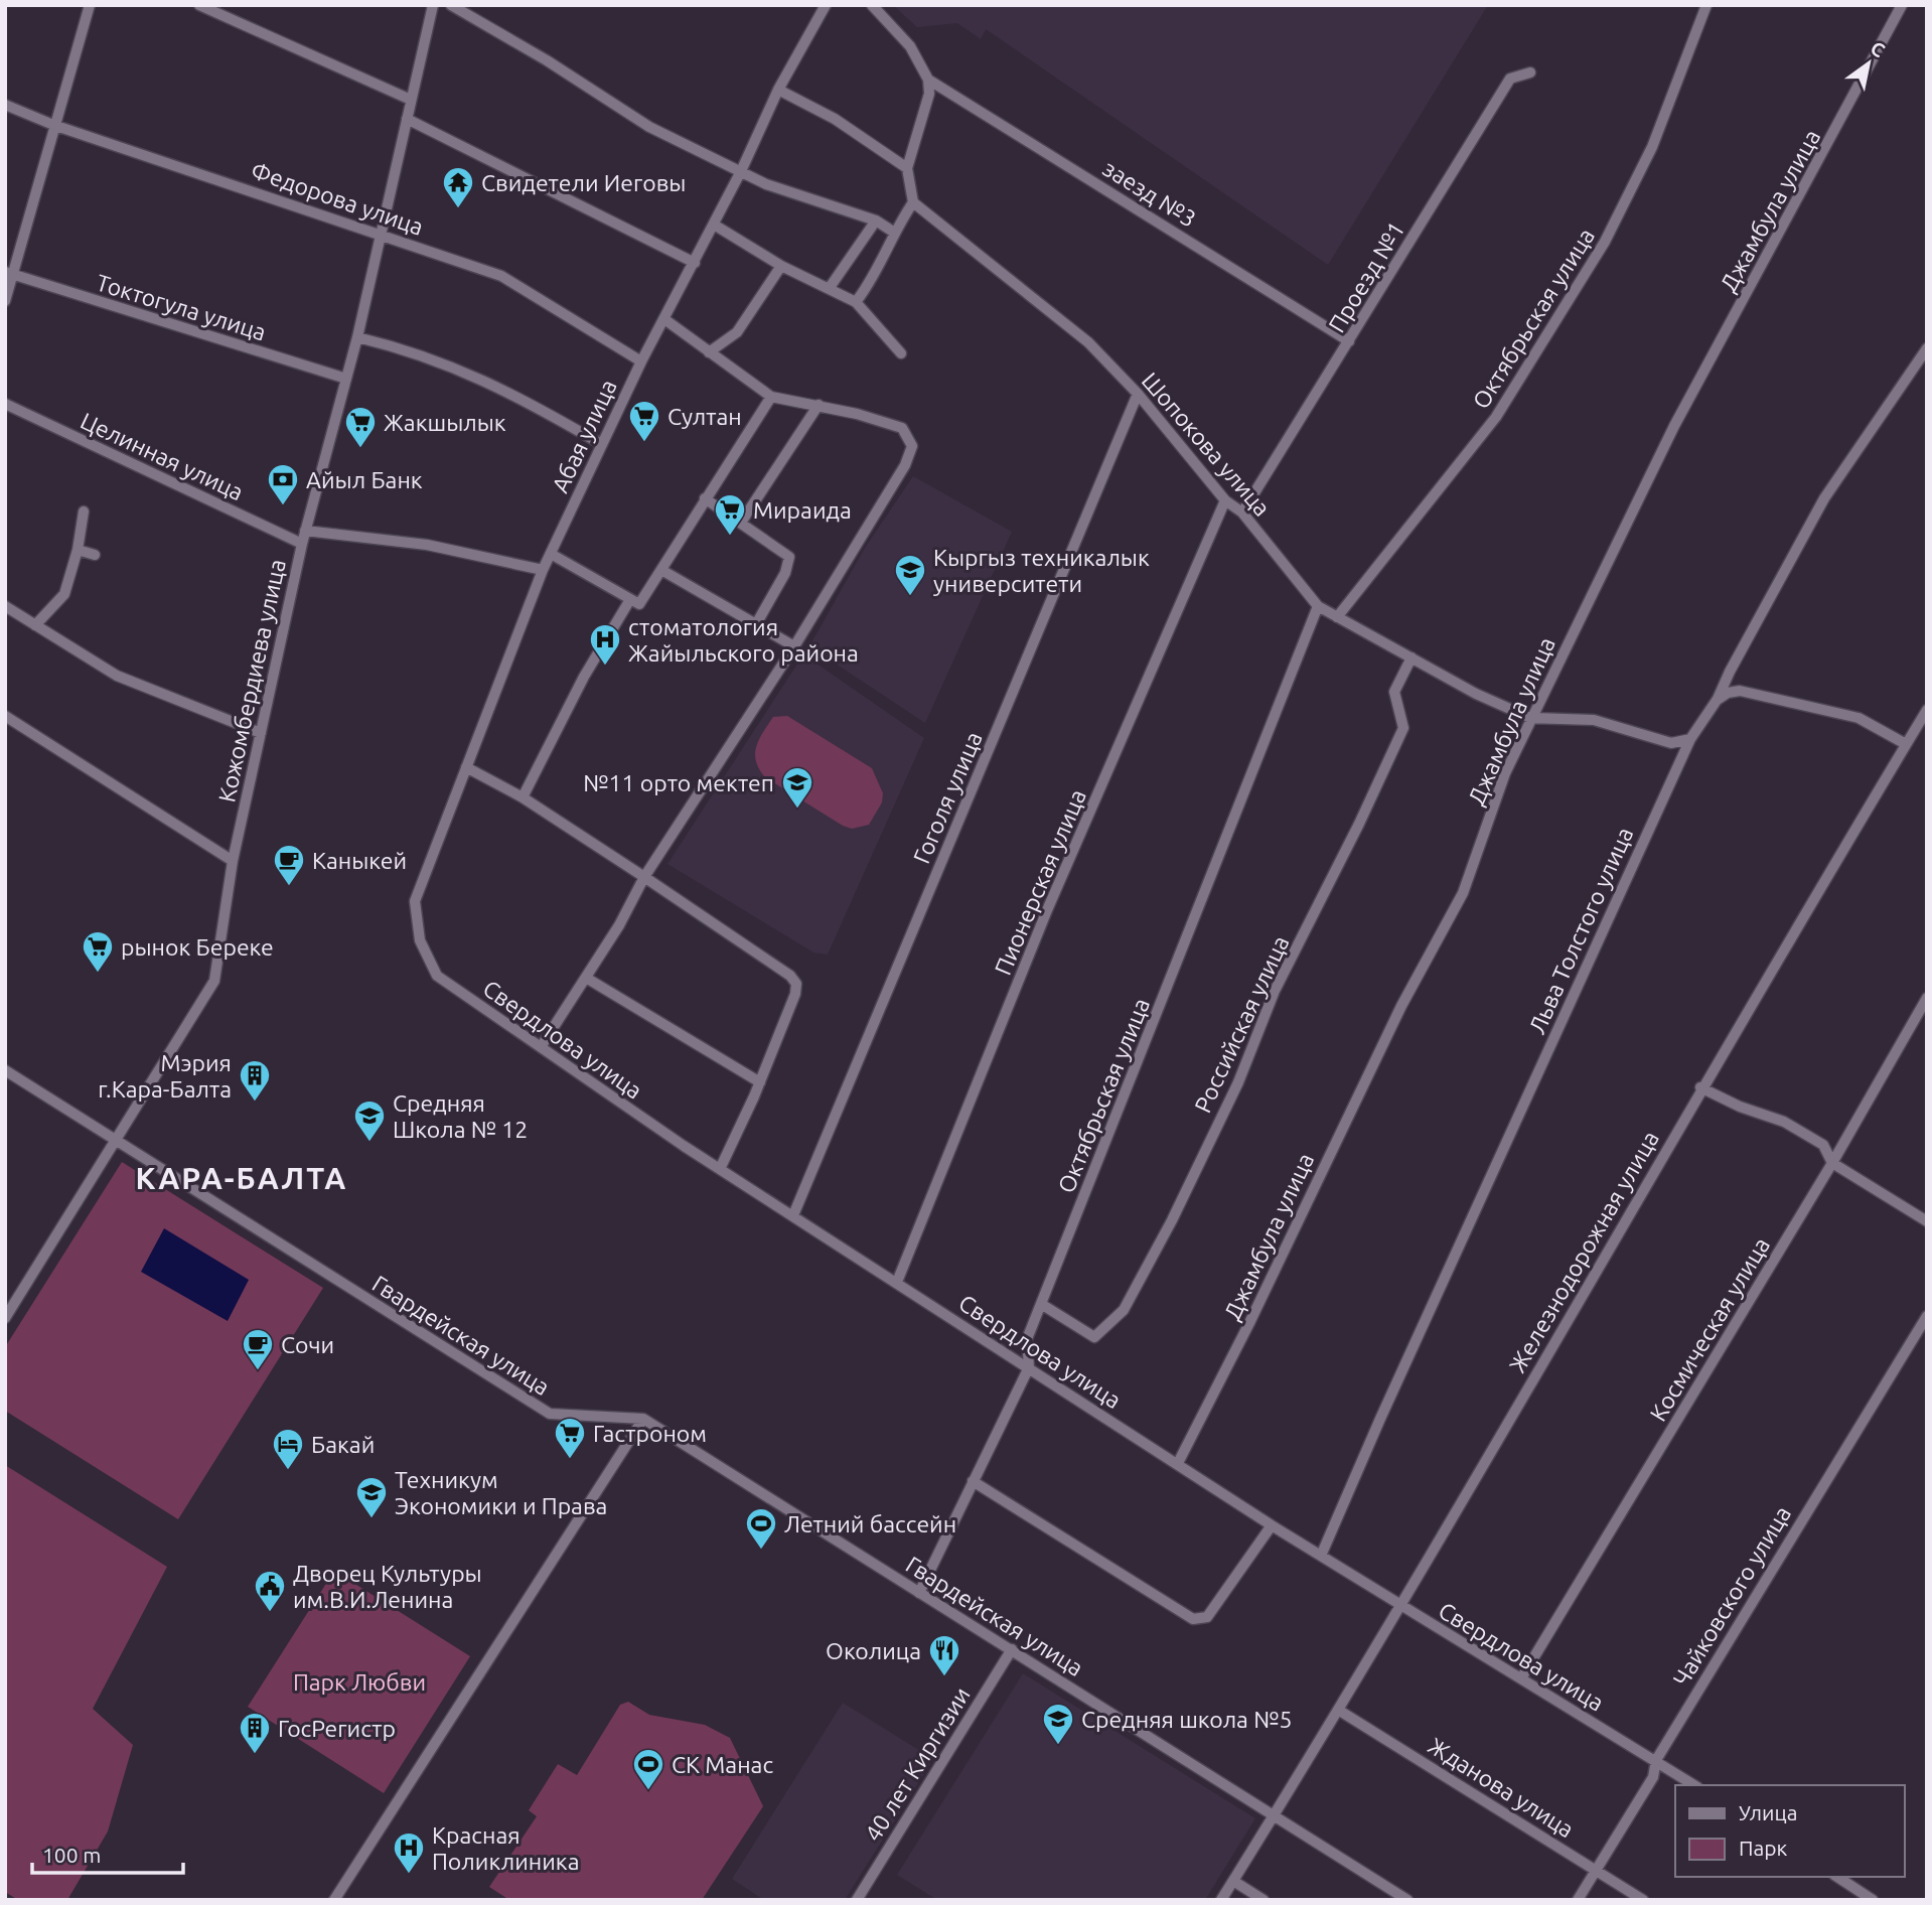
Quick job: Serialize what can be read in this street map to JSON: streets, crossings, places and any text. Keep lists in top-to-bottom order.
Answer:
{
  "streets": {
    "street": [
      "заезд №3",
      "Федорова улица",
      "Джамбула улица",
      "Проезд №1",
      "Токтогула улица",
      "Октябрьская улица",
      "Абая улица",
      "Шопокова улица",
      "Целинная улица",
      "Кожомбердиева улица",
      "Гоголя улица",
      "Пионерская улица",
      "Льва Толстого улица",
      "Российская улица",
      "Свердлова улица",
      "Железнодорожная улица",
      "Космическая улица",
      "Гвардейская улица",
      "Чайковского улица",
      "40 лет Киргизии",
      "Жданова улица"
    ]
  },
  "crossings": [
    ["заезд №3", "Проезд №1"],
    ["Федорова улица", "Абая улица"],
    ["Федорова улица", "Кожомбердиева улица"],
    ["Джамбула улица", "Шопокова улица"],
    ["Джамбула улица", "Свердлова улица"],
    ["Проезд №1", "Шопокова улица"],
    ["Токтогула улица", "Кожомбердиева улица"],
    ["Октябрьская улица", "Шопокова улица"],
    ["Октябрьская улица", "Российская улица"],
    ["Октябрьская улица", "Свердлова улица"],
    ["Октябрьская улица", "Гвардейская улица"],
    ["Абая улица", "Свердлова улица"],
    ["Шопокова улица", "Гоголя улица"],
    ["Шопокова улица", "Пионерская улица"],
    ["Шопокова улица", "Льва Толстого улица"],
    ["Шопокова улица", "Российская улица"],
    ["Целинная улица", "Кожомбердиева улица"],
    ["Кожомбердиева улица", "Гвардейская улица"],
    ["Гоголя улица", "Свердлова улица"],
    ["Пионерская улица", "Свердлова улица"],
    ["Льва Толстого улица", "Свердлова улица"],
    ["Свердлова улица", "Железнодорожная улица"],
    ["Свердлова улица", "Космическая улица"],
    ["Свердлова улица", "Чайковского улица"],
    ["Железнодорожная улица", "Гвардейская улица"],
    ["Железнодорожная улица", "Жданова улица"],
    ["Гвардейская улица", "40 лет Киргизии"],
    ["Чайковского улица", "Жданова улица"]
  ],
  "districts": ["КАРА-БАЛТА"],
  "parks": ["Парк Любви"],
  "places": {
    "temple": ["Свидетели Иеговы"],
    "supermarket": [
      "Султан",
      "Жакшылык",
      "Мираида",
      "рынок Береке",
      "Гастроном"
    ],
    "bank": ["Айыл Банк"],
    "school or university": [
      "Кыргыз техникалык университети",
      "№11 орто мектеп",
      "Средняя Школа № 12",
      "Техникум Экономики и Права",
      "Средняя школа №5"
    ],
    "hospital": ["стоматология Жайыльского района", "Красная Поликлиника"],
    "cafe": ["Каныкей", "Сочи"],
    "building": ["Мэрия г.Кара-Балта", "ГосРегистр"],
    "hotel": ["Бакай"],
    "sports": ["Летний бассейн", "СК Манас"],
    "public building": ["Дворец Культуры им.В.И.Ленина"],
    "restaurant": ["Околица"]
  },
  "legend": ["Улица", "Парк"],
  "scale_bar": "100 m",
  "north": "top right"
}
